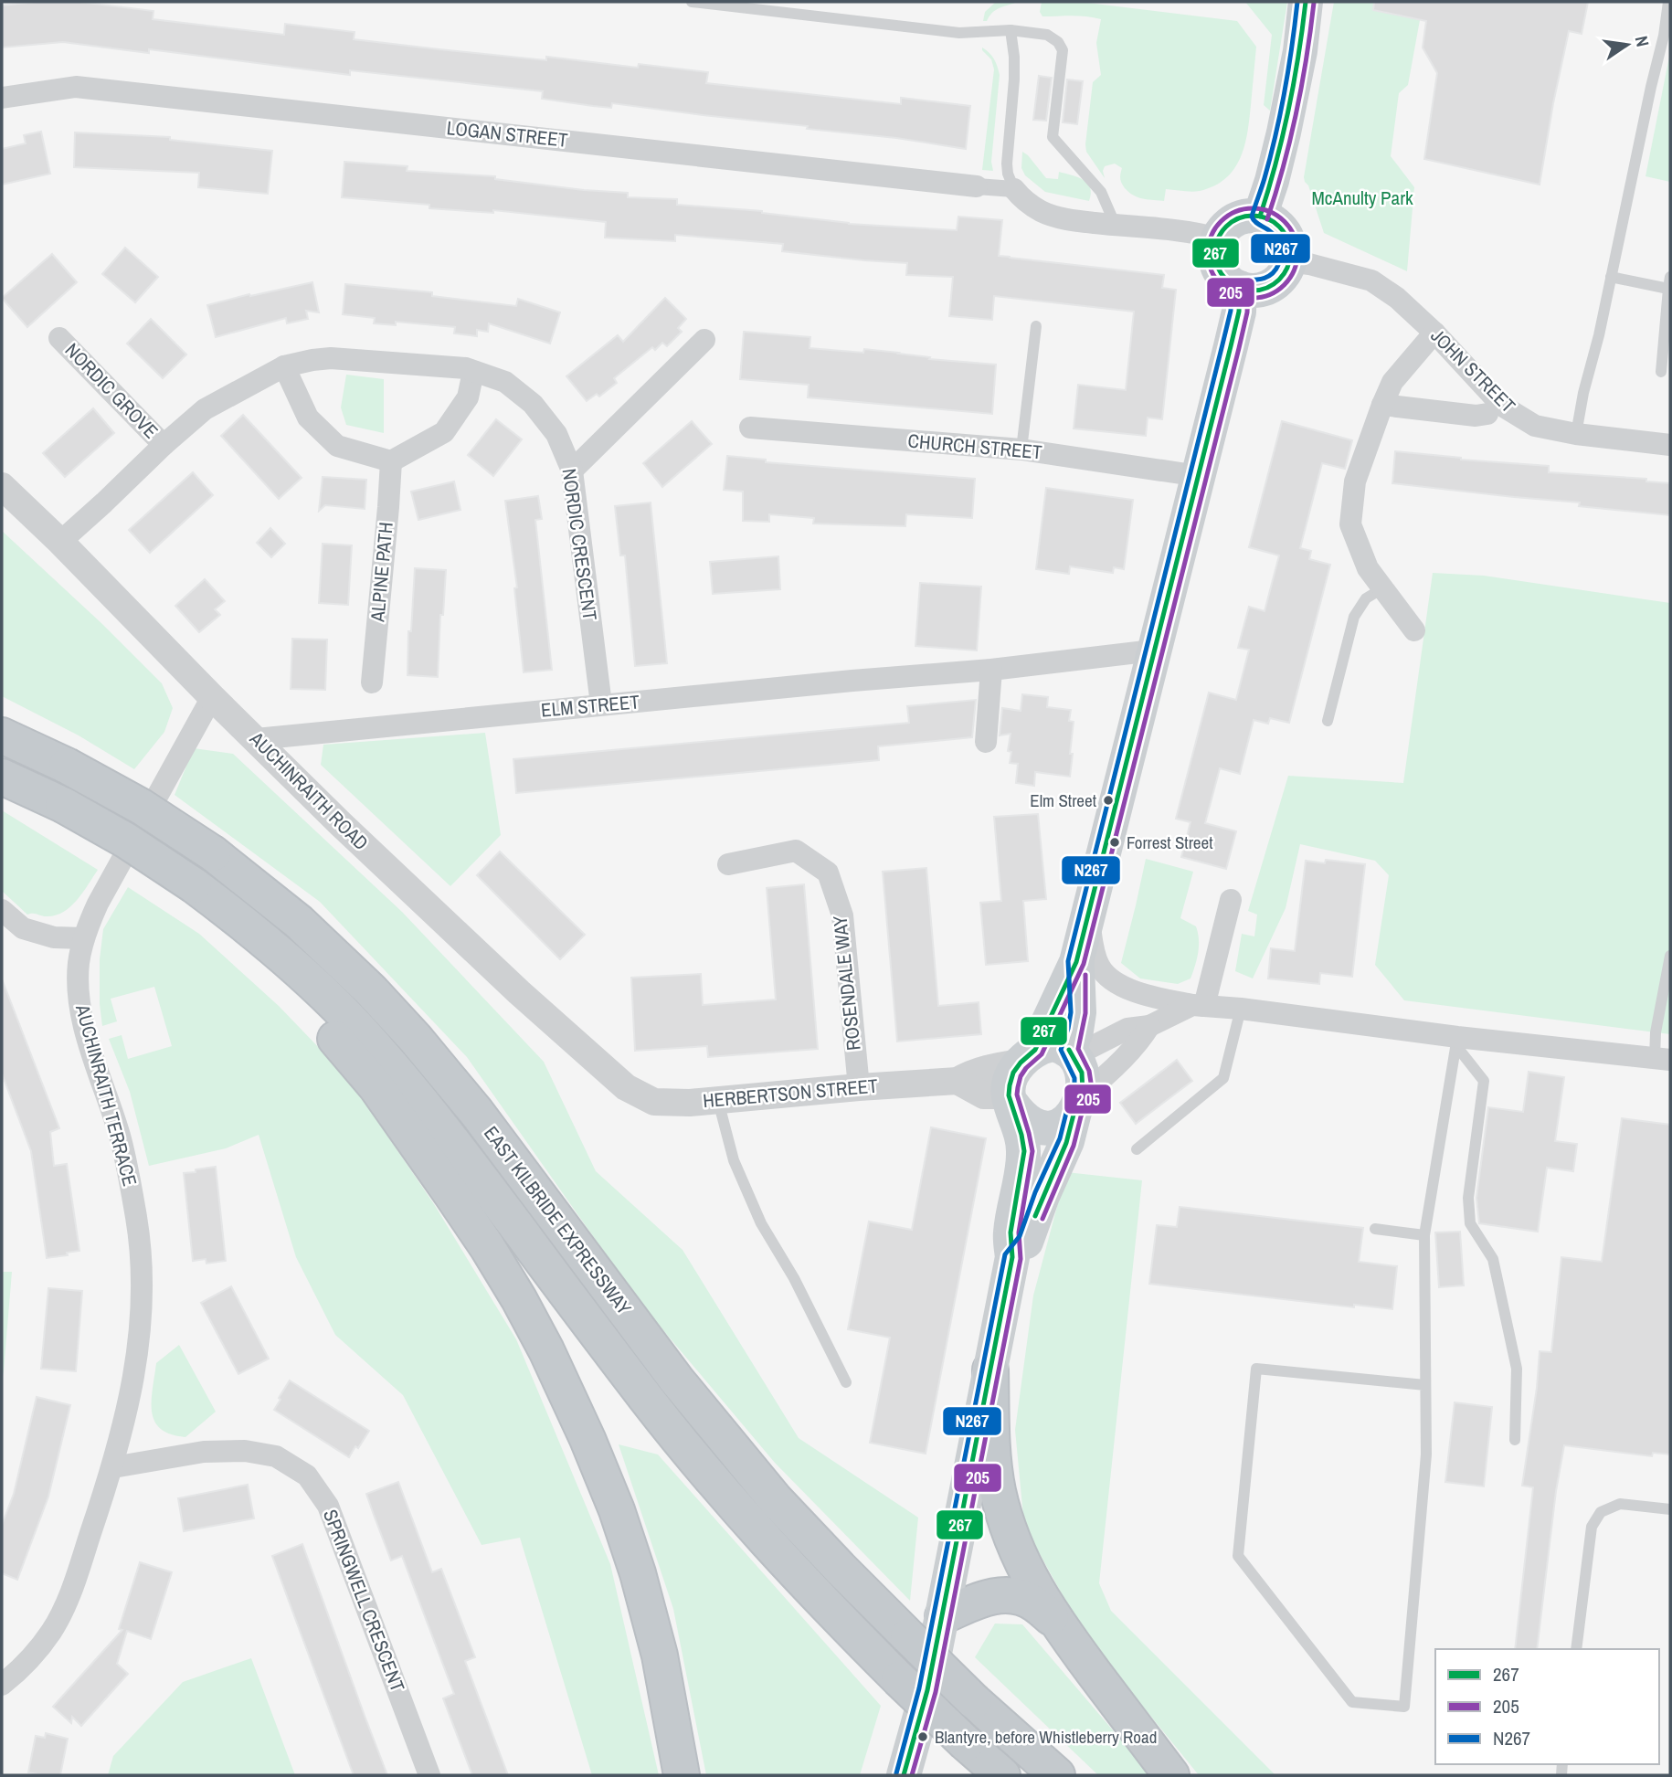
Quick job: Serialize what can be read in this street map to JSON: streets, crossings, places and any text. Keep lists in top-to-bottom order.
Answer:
{
  "streets": {
    "highway": ["EAST KILBRIDE EXPRESSWAY"],
    "street": [
      "LOGAN STREET",
      "JOHN STREET",
      "NORDIC GROVE",
      "CHURCH STREET",
      "NORDIC CRESCENT",
      "ALPINE PATH",
      "ELM STREET",
      "AUCHINRAITH ROAD",
      "ROSENDALE WAY",
      "HERBERTSON STREET",
      "AUCHINRAITH TERRACE",
      "SPRINGWELL CRESCENT"
    ]
  },
  "crossings": [
    ["NORDIC GROVE", "NORDIC CRESCENT"],
    ["NORDIC CRESCENT", "ELM STREET"],
    ["NORDIC CRESCENT", "AUCHINRAITH ROAD"],
    ["ELM STREET", "AUCHINRAITH ROAD"],
    ["AUCHINRAITH ROAD", "HERBERTSON STREET"],
    ["AUCHINRAITH ROAD", "AUCHINRAITH TERRACE"],
    ["ROSENDALE WAY", "HERBERTSON STREET"],
    ["AUCHINRAITH TERRACE", "SPRINGWELL CRESCENT"]
  ],
  "parks": ["McAnulty Park"],
  "places": ["Elm Street", "Forrest Street", "Blantyre, before Whistleberry Road"],
  "lines": ["transit line 267", "transit line N267", "transit line 205"],
  "legend": ["267", "205", "N267"],
  "north": "right"
}
